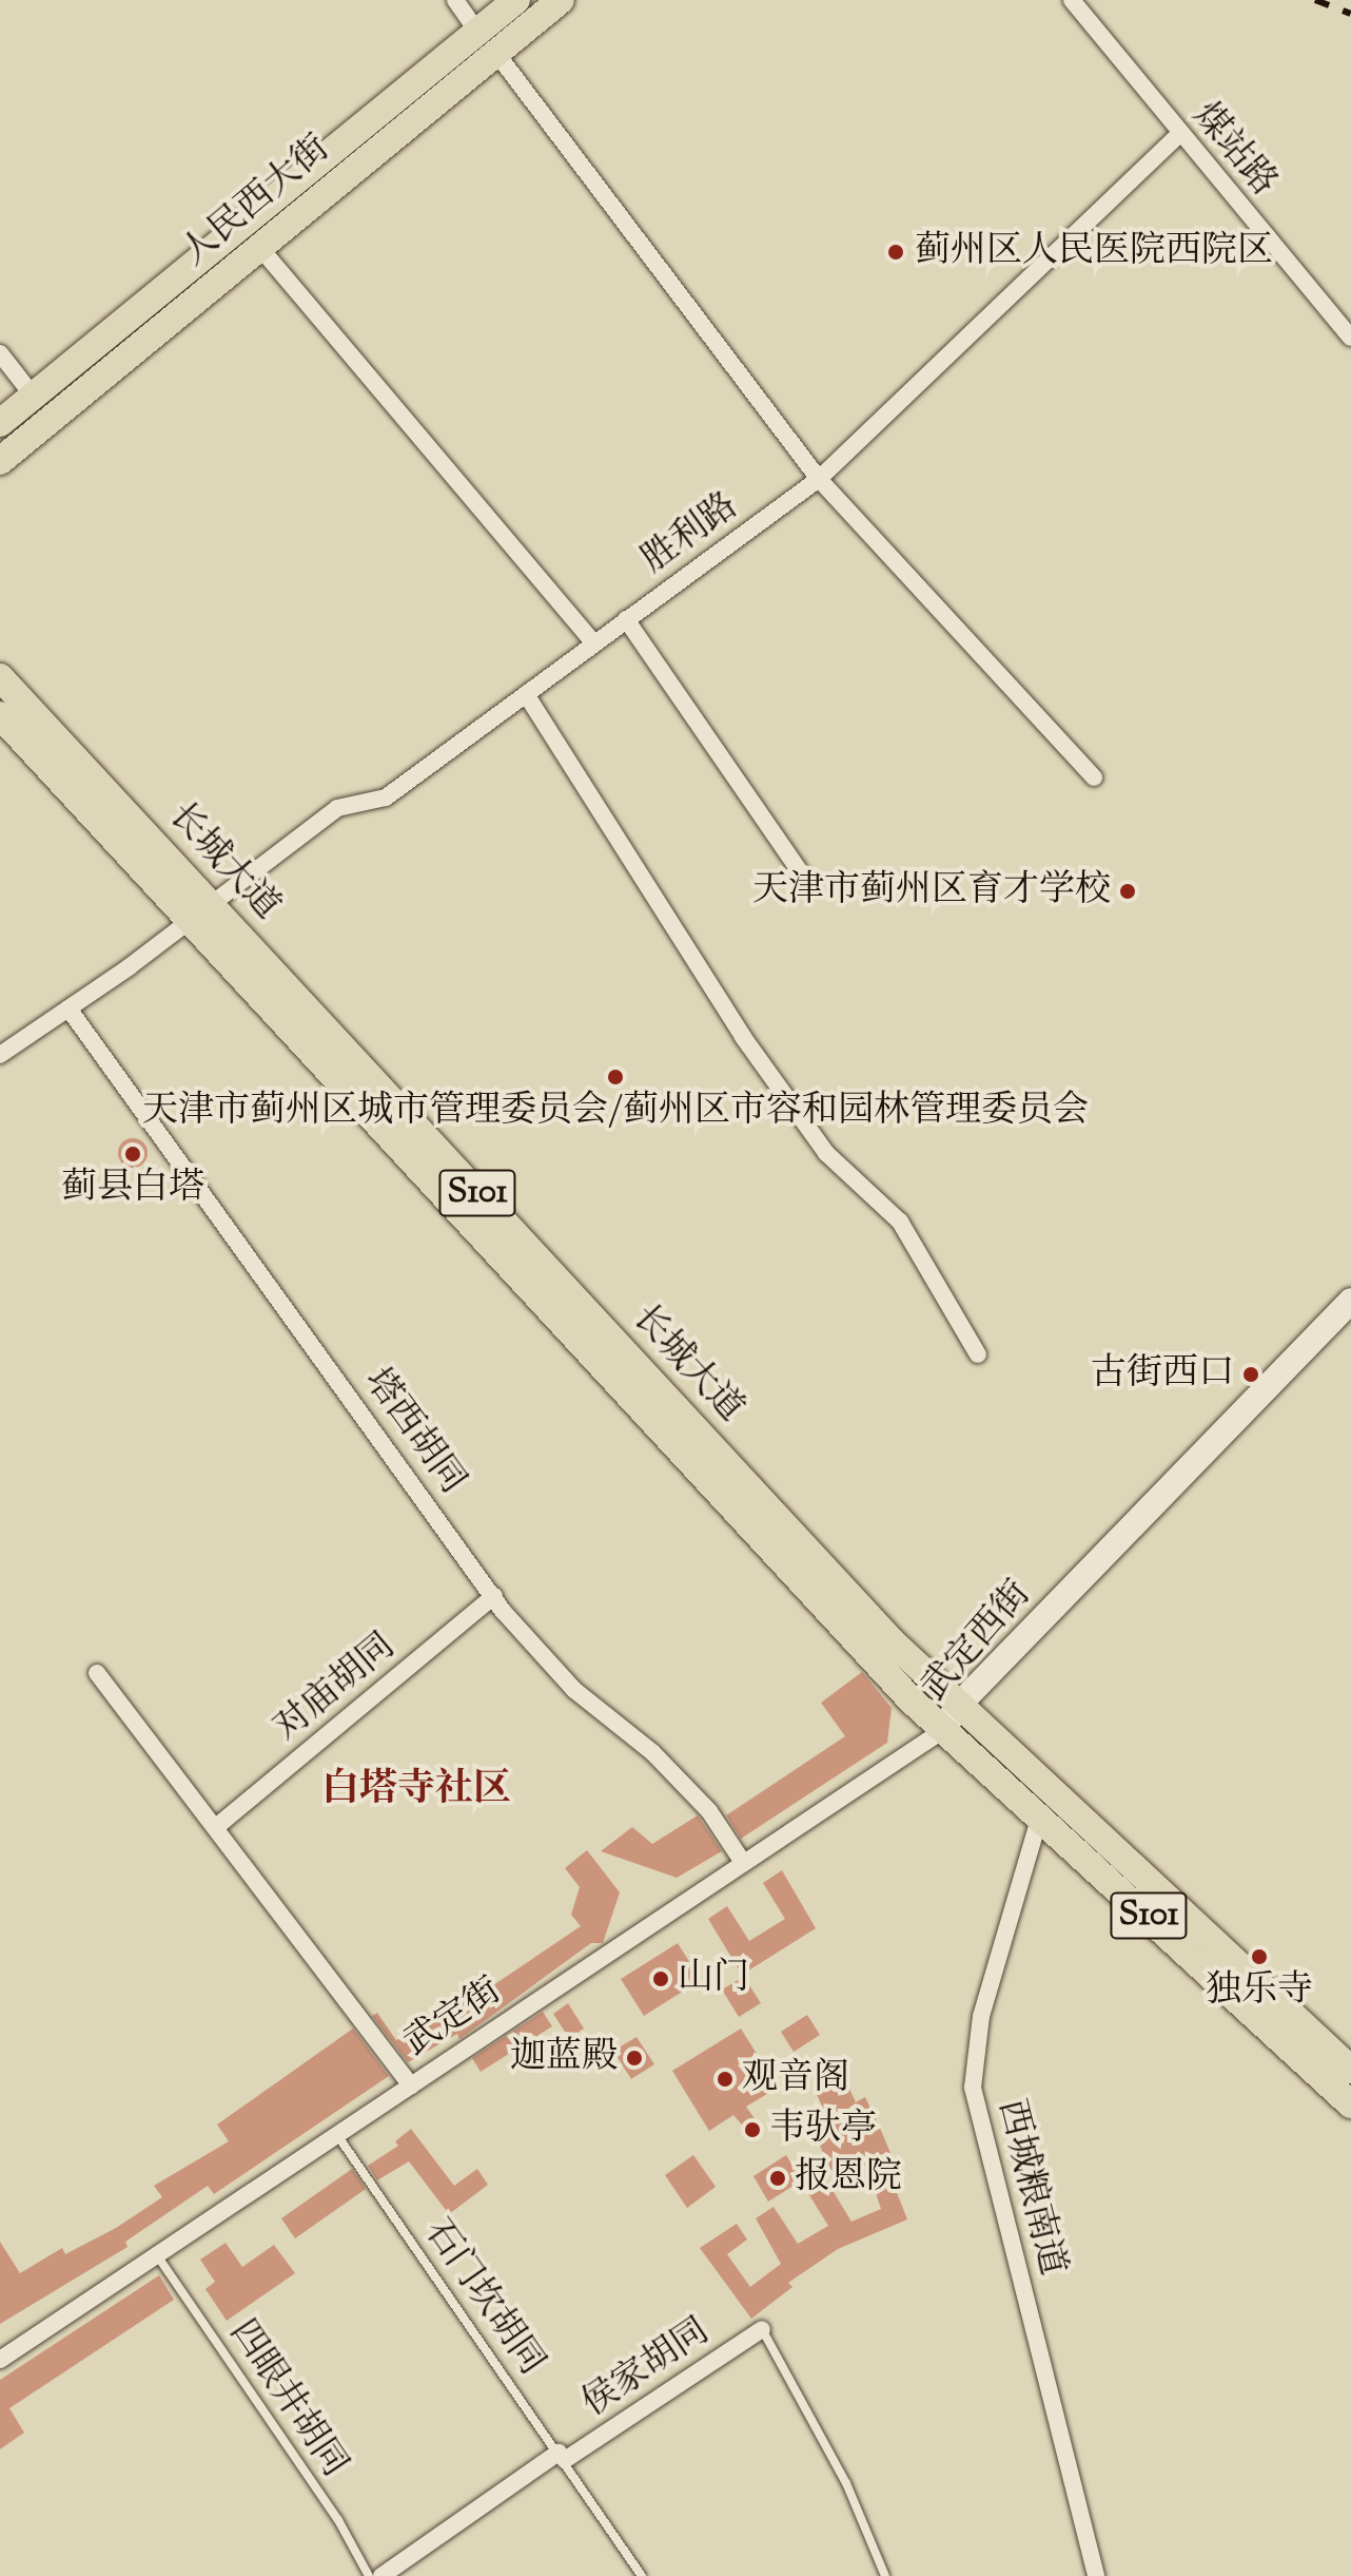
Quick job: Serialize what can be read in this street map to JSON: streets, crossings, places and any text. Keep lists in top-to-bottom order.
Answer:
{
  "streets": {
    "main road": ["人民西大街", "长城大道", "S101"],
    "street": [
      "煤站路",
      "胜利路",
      "塔西胡同",
      "武定西街",
      "对庙胡同",
      "武定街",
      "西城粮南道",
      "侯家胡同"
    ],
    "lane": ["石门坎胡同", "四眼井胡同"]
  },
  "crossings": [
    ["煤站路", "胜利路"],
    ["胜利路", "长城大道"],
    ["胜利路", "塔西胡同"],
    ["长城大道", "武定西街"],
    ["长城大道", "武定街"],
    ["长城大道", "西城粮南道"],
    ["塔西胡同", "对庙胡同"],
    ["塔西胡同", "武定街"],
    ["武定西街", "武定街"],
    ["武定街", "石门坎胡同"],
    ["武定街", "四眼井胡同"],
    ["石门坎胡同", "侯家胡同"]
  ],
  "districts": ["白塔寺社区"],
  "places": [
    "蓟州区人民医院西院区",
    "天津市蓟州区育才学校",
    "天津市蓟州区城市管理委员会/蓟州区市容和园林管理委员会",
    "蓟县白塔",
    "古街西口",
    "独乐寺",
    "山门",
    "迦蓝殿",
    "观音阁",
    "韦驮亭",
    "报恩院"
  ]
}
